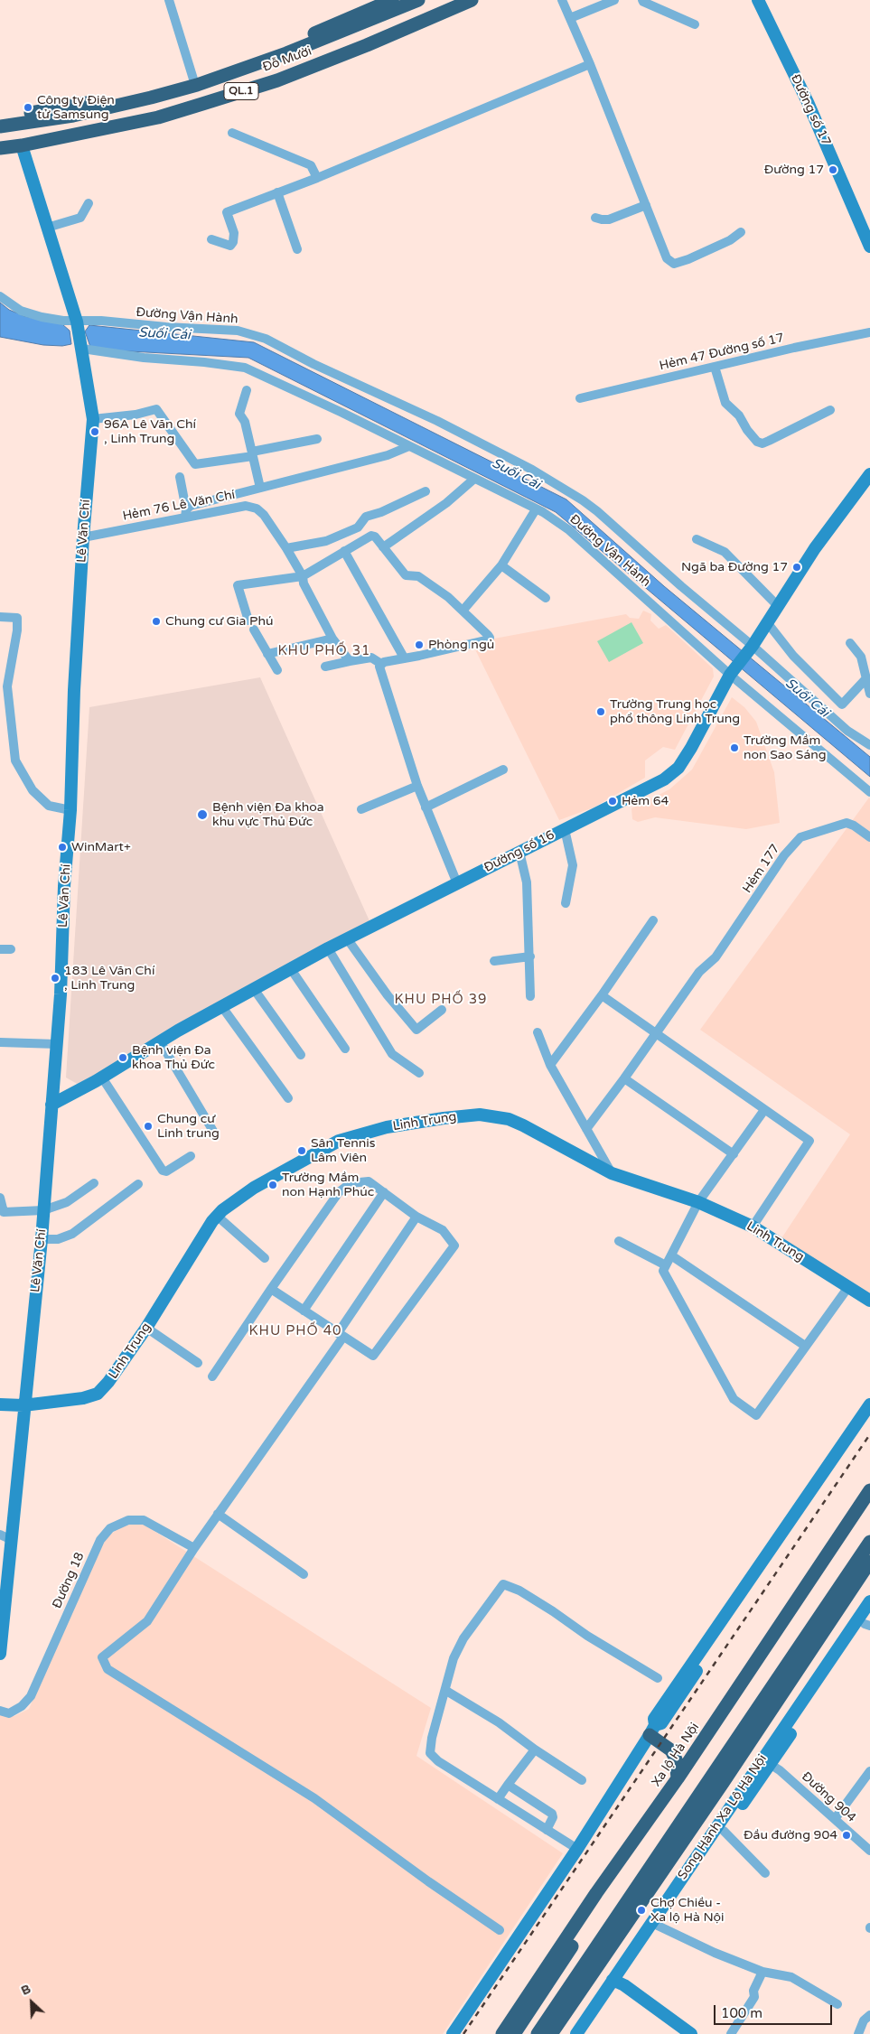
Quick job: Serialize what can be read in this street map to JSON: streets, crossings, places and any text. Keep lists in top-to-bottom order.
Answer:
{
  "streets": {
    "highway": ["Đỗ Mười", "QL.1", "Xa lộ Hà Nội"],
    "main road": [
      "Đường số 17",
      "Lê Văn Chí",
      "Đường số 16",
      "Linh Trung",
      "Song Hành Xa Lộ Hà Nội"
    ],
    "street": [
      "Đường Vận Hành",
      "Hẻm 47 Đường số 17",
      "Hẻm 76 Lê Văn Chí",
      "Hẻm 177",
      "Đường 18",
      "Đường 904"
    ]
  },
  "crossings": [
    ["Đỗ Mười", "Lê Văn Chí"],
    ["Đường Vận Hành", "Lê Văn Chí"],
    ["Đường Vận Hành", "Đường số 16"],
    ["Hẻm 76 Lê Văn Chí", "Lê Văn Chí"],
    ["Lê Văn Chí", "Đường số 16"],
    ["Lê Văn Chí", "Linh Trung"],
    ["Đường 904", "Song Hành Xa Lộ Hà Nội"]
  ],
  "districts": ["KHU PHỐ 31", "KHU PHỐ 39", "KHU PHỐ 40"],
  "water": ["Suối Cái"],
  "places": [
    "Công ty Điện tử Samsung",
    "Đường 17",
    "96A Lê Văn Chí , Linh Trung",
    "Ngã ba Đường 17",
    "Chung cư Gia Phú",
    "Phòng ngủ",
    "Trường Trung học phổ thông Linh Trung",
    "Trường Mầm non Sao Sáng",
    "Hẻm 64",
    "Bệnh viện Đa khoa khu vực Thủ Đức",
    "WinMart+",
    "183 Lê Văn Chí , Linh Trung",
    "Bệnh viện Đa khoa Thủ Đức",
    "Chung cư Linh trung",
    "Sân Tennis Lâm Viên",
    "Trường Mầm non Hạnh Phúc",
    "Đầu đường 904",
    "Chợ Chiều - Xa lộ Hà Nội"
  ],
  "scale_bar": "100 m",
  "north": "top left"
}
